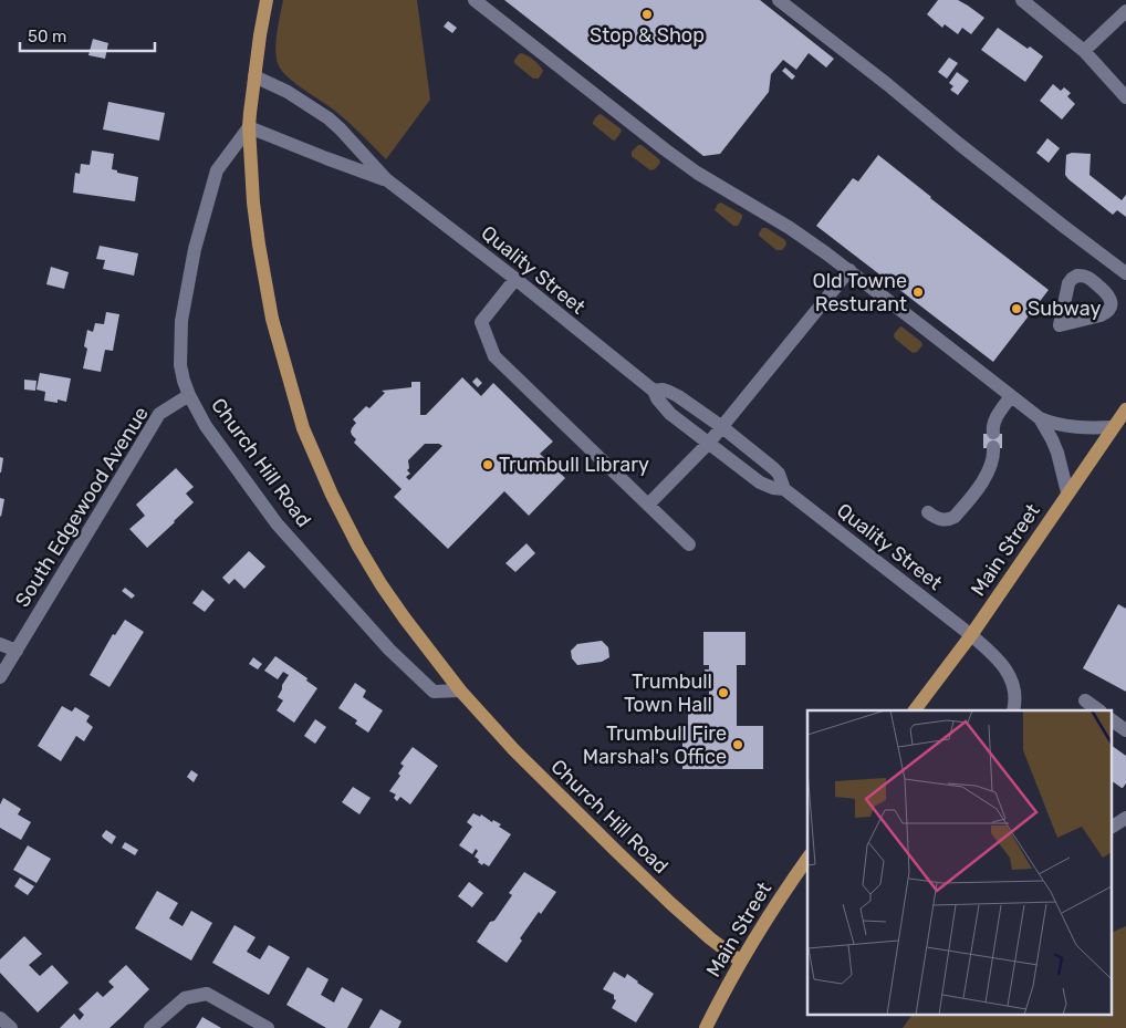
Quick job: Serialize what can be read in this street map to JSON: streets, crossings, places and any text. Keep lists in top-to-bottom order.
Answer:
{
  "streets": {
    "main road": ["Church Hill Road", "Main Street"],
    "street": ["Quality Street", "South Edgewood Avenue"]
  },
  "crossings": [
    ["Quality Street", "Church Hill Road"],
    ["Quality Street", "Main Street"],
    ["Church Hill Road", "South Edgewood Avenue"],
    ["Church Hill Road", "Main Street"]
  ],
  "places": [
    "Stop & Shop",
    "Old Towne Resturant",
    "Subway",
    "Trumbull Library",
    "Trumbull Town Hall",
    "Trumbull Fire Marshal's Office"
  ],
  "scale_bar": "50 m"
}
